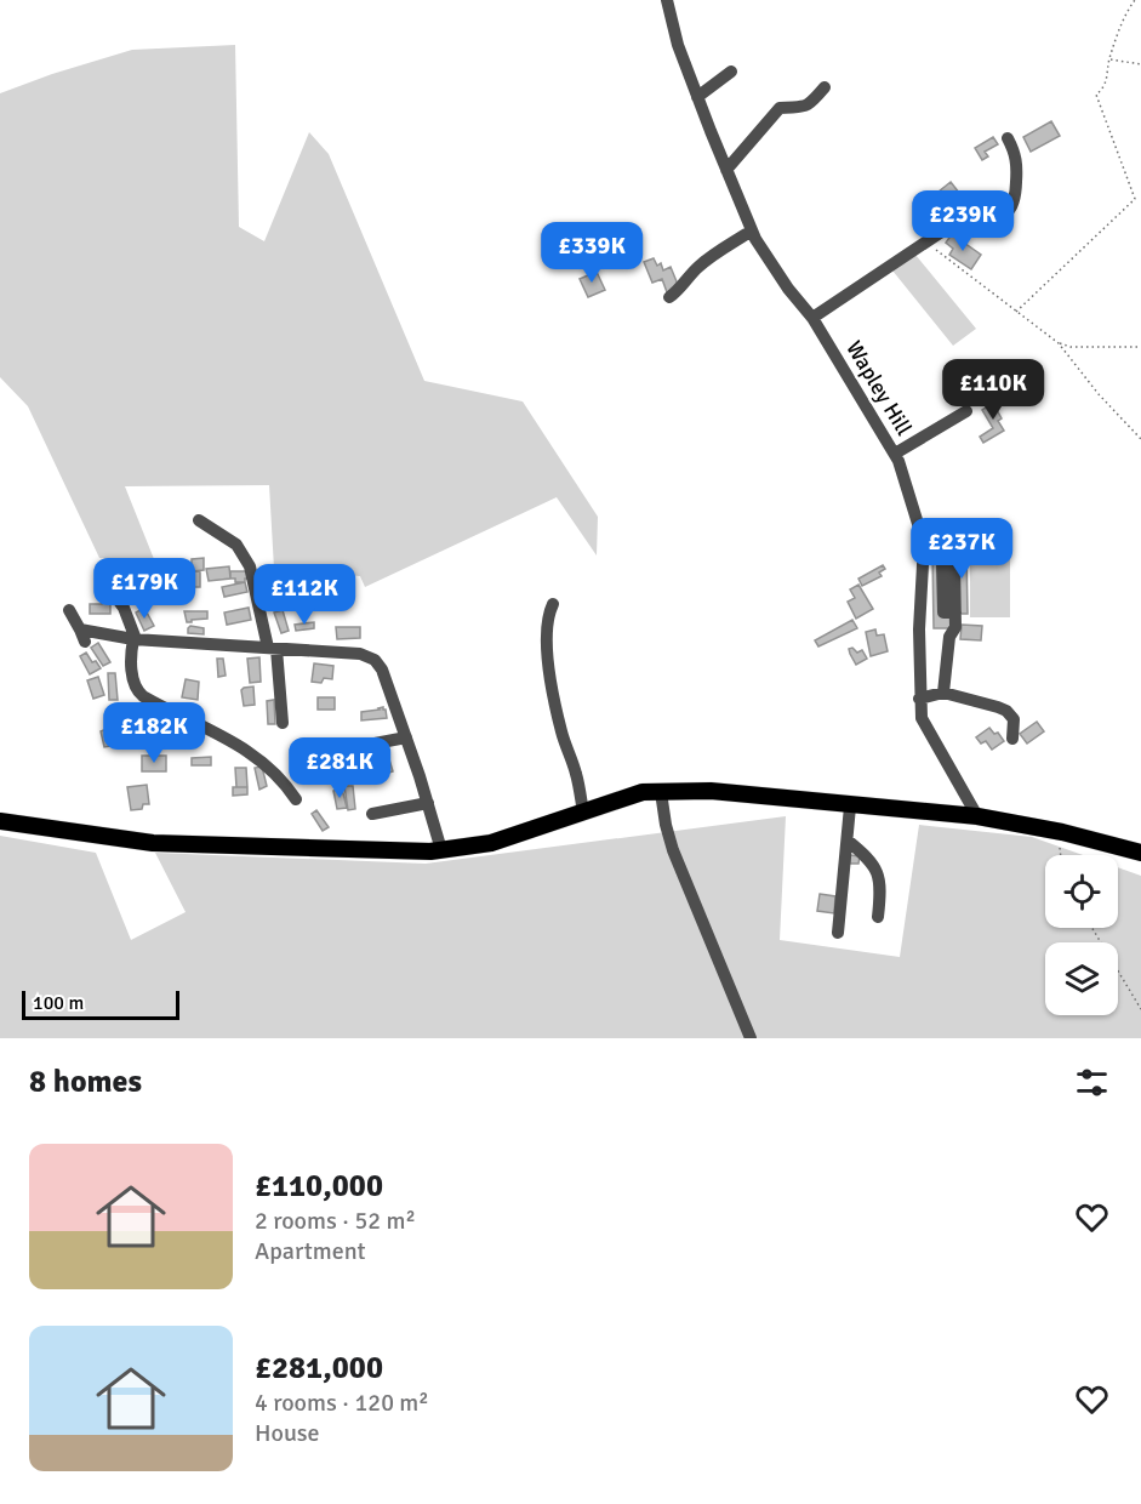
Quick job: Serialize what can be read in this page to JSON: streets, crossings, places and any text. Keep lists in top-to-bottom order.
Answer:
{
  "streets": {
    "street": ["Wapley Hill"]
  },
  "scale_bar": "100 m",
  "page": {
    "price": [
      "£239K",
      "£339K",
      "£110K",
      "£237K",
      "£179K",
      "£112K",
      "£182K",
      "£281K"
    ],
    "scale": "100 m",
    "heading": "8 homes",
    "list": [
      {
        "name": "£110,000",
        "note": "2 rooms · 52 m² · Apartment"
      },
      {
        "name": "£281,000",
        "note": "4 rooms · 120 m² · House"
      }
    ]
  }
}
